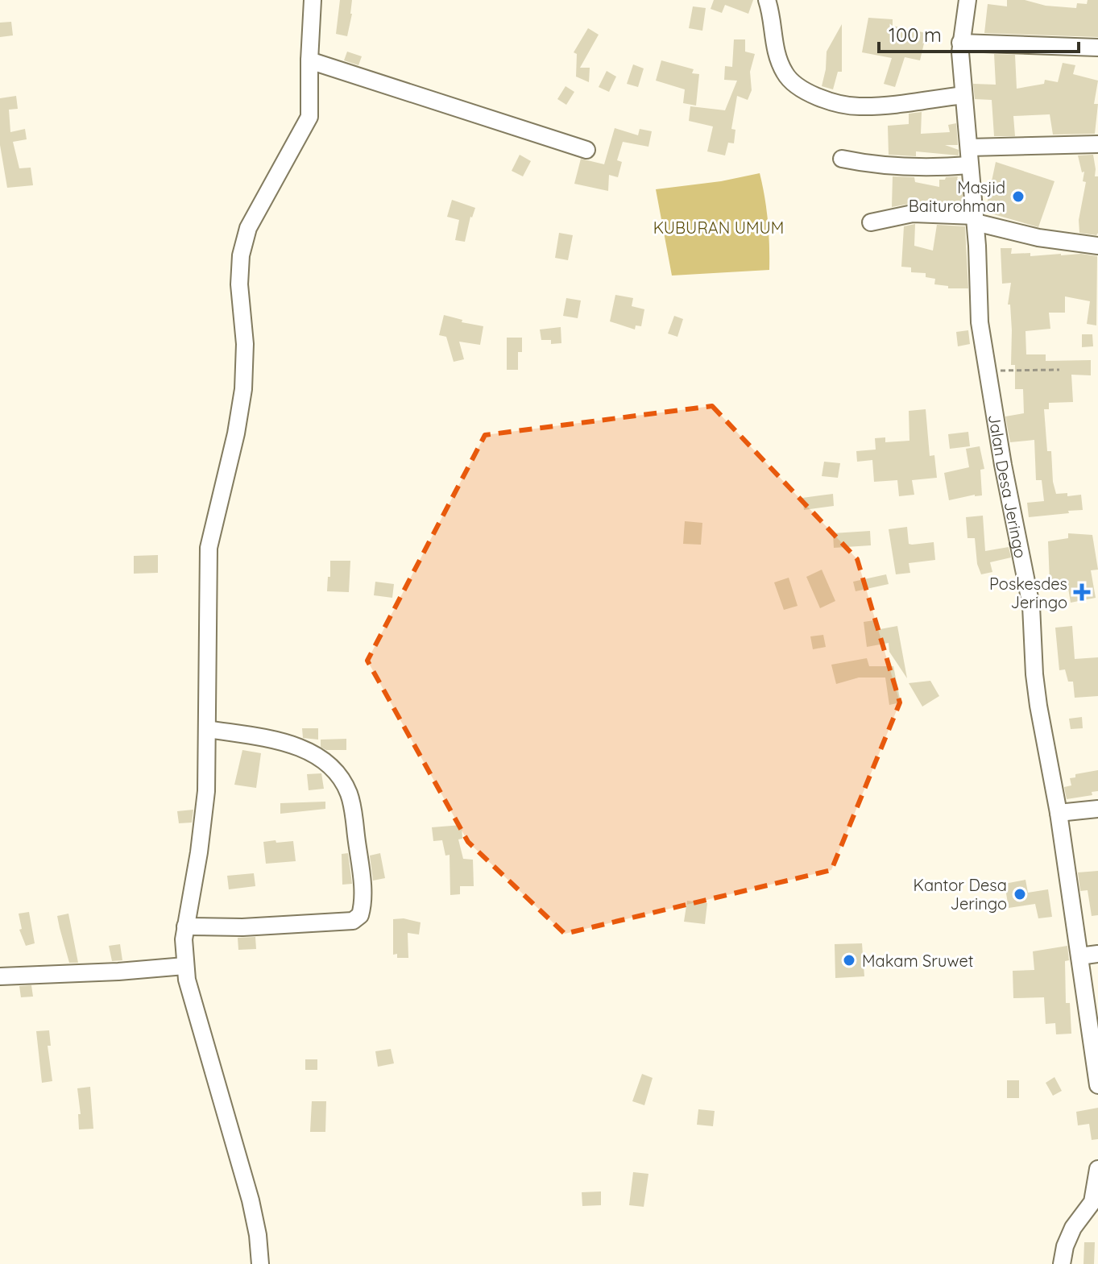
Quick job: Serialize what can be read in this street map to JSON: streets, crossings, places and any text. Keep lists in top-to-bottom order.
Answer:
{
  "streets": {
    "street": ["Jalan Desa Jeringo"]
  },
  "parks": ["KUBURAN UMUM"],
  "places": {
    "other": ["Masjid Baiturohman", "Kantor Desa Jeringo", "Makam Sruwet"],
    "health": ["Poskesdes Jeringo"]
  },
  "scale_bar": "100 m"
}
